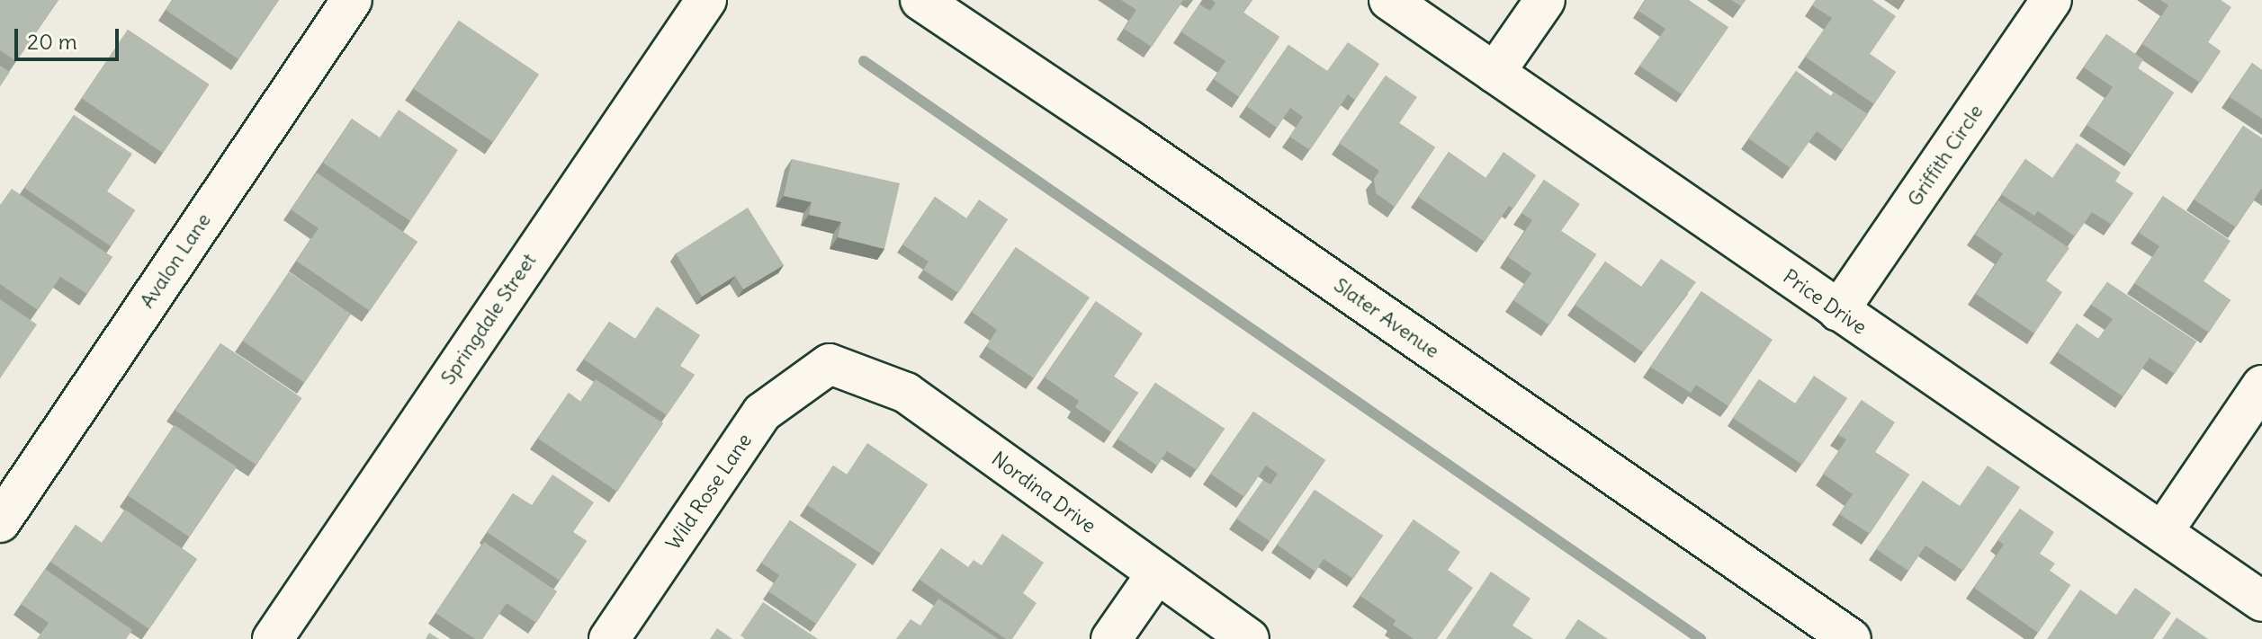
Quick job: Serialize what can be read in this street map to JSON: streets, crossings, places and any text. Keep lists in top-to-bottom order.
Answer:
{
  "streets": {
    "street": [
      "Griffith Circle",
      "Avalon Lane",
      "Price Drive",
      "Slater Avenue",
      "Springdale Street",
      "Wild Rose Lane",
      "Nordina Drive"
    ]
  },
  "crossings": [
    ["Griffith Circle", "Price Drive"],
    ["Wild Rose Lane", "Nordina Drive"]
  ],
  "scale_bar": "20 m"
}
